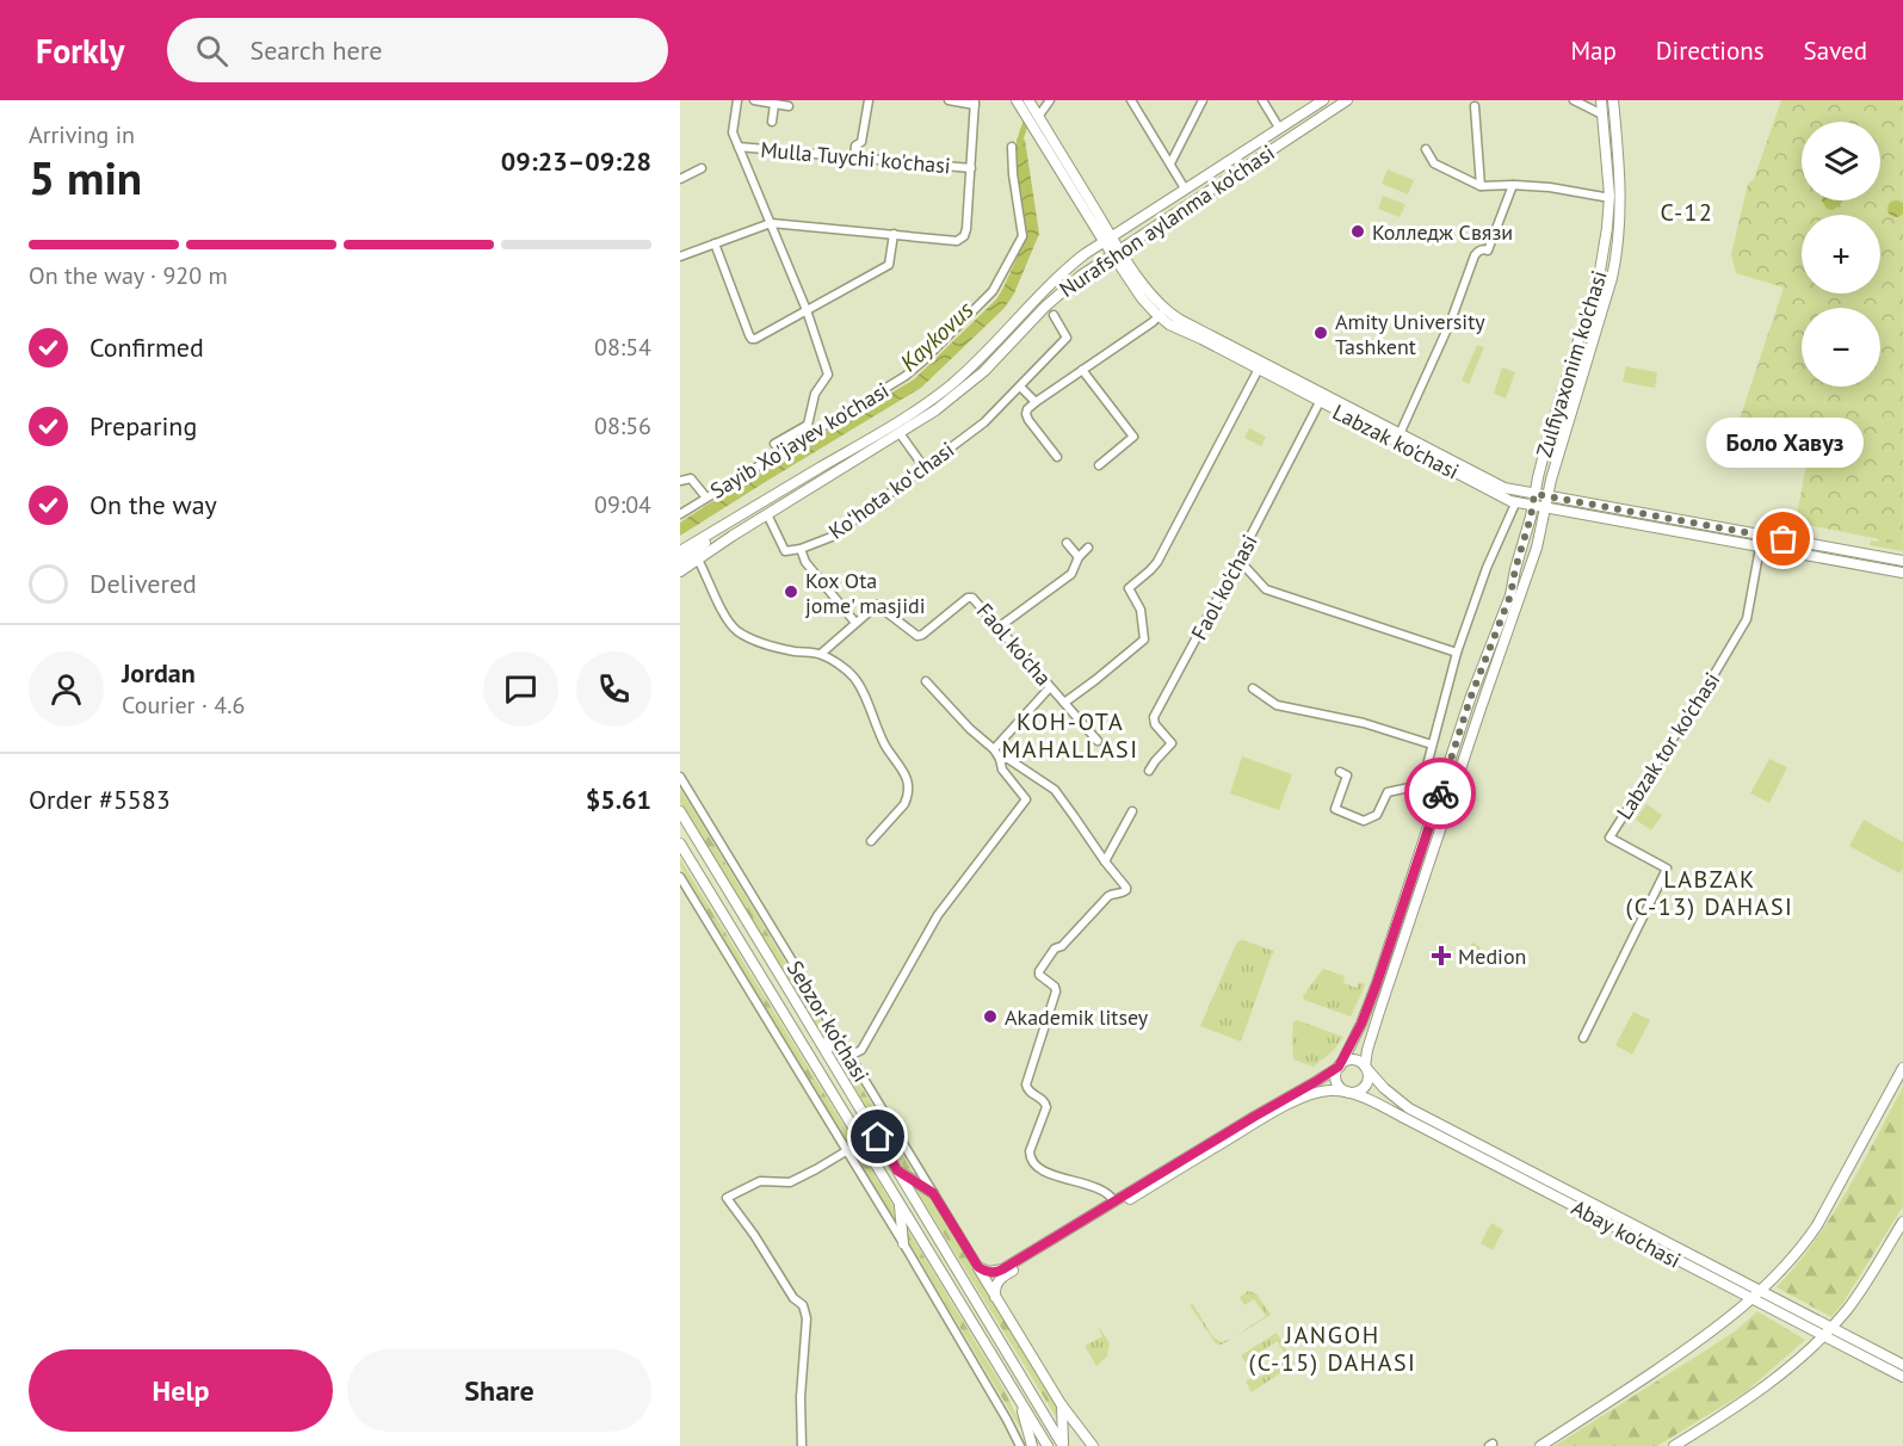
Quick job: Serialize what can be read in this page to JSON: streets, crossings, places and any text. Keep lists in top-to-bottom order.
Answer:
{
  "streets": {
    "main road": [
      "Nurafshon aylanma ko'chasi",
      "Zulfiyaxonim ko'chasi",
      "Labzak ko'chasi",
      "Sebzor ko‘chasi",
      "Abay ko'chasi"
    ],
    "street": [
      "Mulla Tuychi ko'chasi",
      "Sayib Xo'jayev ko'chasi",
      "Koʻhota koʻchasi",
      "Faol ko'chasi",
      "Faol ko'cha",
      "Labzak tor ko'chasi"
    ]
  },
  "crossings": [
    ["Nurafshon aylanma ko'chasi", "Labzak ko'chasi"],
    ["Zulfiyaxonim ko'chasi", "Labzak ko'chasi"],
    ["Zulfiyaxonim ko'chasi", "Abay ko'chasi"],
    ["Labzak ko'chasi", "Faol ko'chasi"],
    ["Labzak ko'chasi", "Labzak tor ko'chasi"]
  ],
  "districts": [
    "C-12",
    "KOH-OTA MAHALLASI",
    "LABZAK (C-13) DAHASI",
    "JANGOH (C-15) DAHASI"
  ],
  "water": ["Kaykovus"],
  "places": {
    "other": [
      "Колледж Связи",
      "Amity University Tashkent",
      "Боло Хавуз",
      "Kox Ota jome' masjidi",
      "Akademik litsey"
    ],
    "health": ["Medion"]
  },
  "page": {
    "header": "Forkly",
    "search": "Search here",
    "nav": ["Map", "Directions", "Saved"],
    "heading": ["5 min", "Arriving in", "09:23–09:28"],
    "panel": [
      "Jordan",
      "Courier · 4.6",
      "Order #5583",
      "$5.61"
    ],
    "map_buttons": ["+", "−"],
    "bar": "On the way · 920 m",
    "list": [
      ["Confirmed", "08:54"],
      ["Preparing", "08:56"],
      ["On the way", "09:04"],
      "Delivered"
    ],
    "bubble": "Боло Хавуз",
    "buttons": ["Help", "Share"]
  }
}
